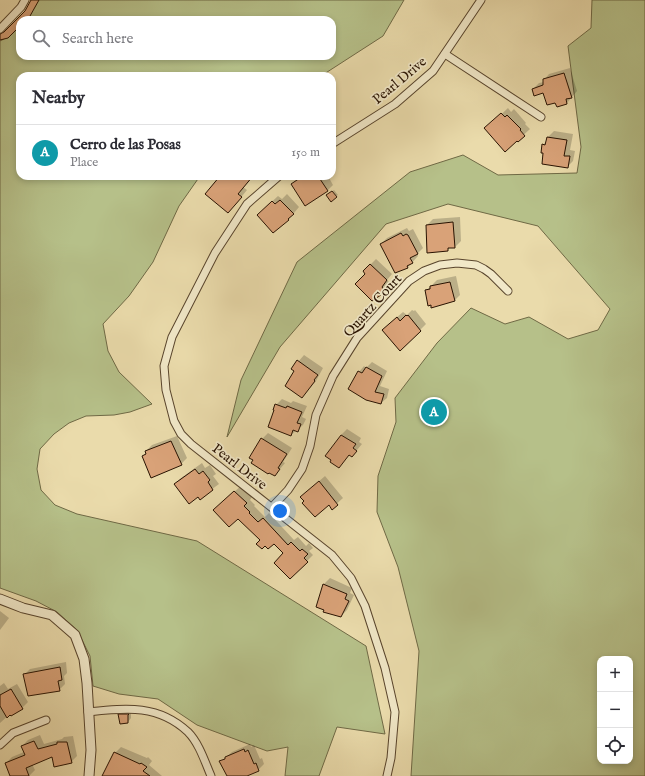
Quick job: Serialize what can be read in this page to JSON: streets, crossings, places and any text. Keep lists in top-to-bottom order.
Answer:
{
  "streets": {
    "street": ["Pearl Drive", "Quartz Court"]
  },
  "crossings": [
    ["Pearl Drive", "Quartz Court"]
  ],
  "page": {
    "search": "Search here",
    "heading": "Nearby",
    "list": [
      {
        "mark": "A",
        "name": "Cerro de las Posas",
        "note": "Place",
        "value": "150 m"
      }
    ],
    "pins": "A",
    "map_buttons": ["+", "−"]
  }
}
